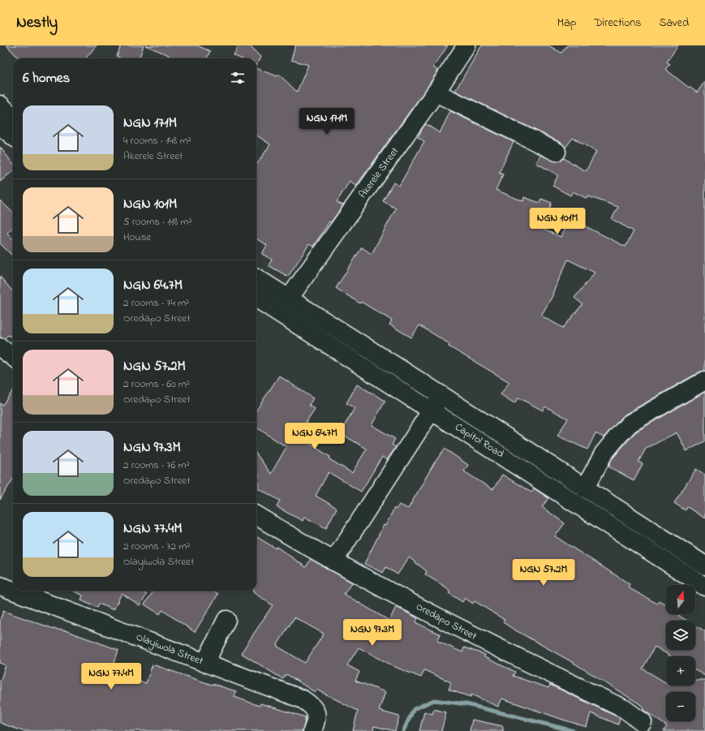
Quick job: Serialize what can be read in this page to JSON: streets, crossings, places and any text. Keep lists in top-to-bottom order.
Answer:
{
  "streets": {
    "street": [
      "Akerele Street",
      "Capitol Road",
      "Oredapo Street",
      "Olayiwola Street"
    ]
  },
  "crossings": [
    ["Akerele Street", "Capitol Road"]
  ],
  "north": "top",
  "page": {
    "header": "Nestly",
    "nav": ["Map", "Directions", "Saved"],
    "heading": "6 homes",
    "list": [
      {
        "name": "NGN 171M",
        "note": "4 rooms · 148 m² · Akerele Street"
      },
      {
        "name": "NGN 101M",
        "note": "5 rooms · 118 m² · House"
      },
      {
        "name": "NGN 64.7M",
        "note": "2 rooms · 74 m² · Oredapo Street"
      },
      {
        "name": "NGN 57.2M",
        "note": "2 rooms · 60 m² · Oredapo Street"
      },
      {
        "name": "NGN 97.3M",
        "note": "2 rooms · 76 m² · Oredapo Street"
      },
      {
        "name": "NGN 77.4M",
        "note": "2 rooms · 72 m² · Olayiwola Street"
      }
    ],
    "price": [
      "NGN 171M",
      "NGN 101M",
      "NGN 64.7M",
      "NGN 57.2M",
      "NGN 97.3M",
      "NGN 77.4M"
    ],
    "map_buttons": ["+", "−"]
  }
}
